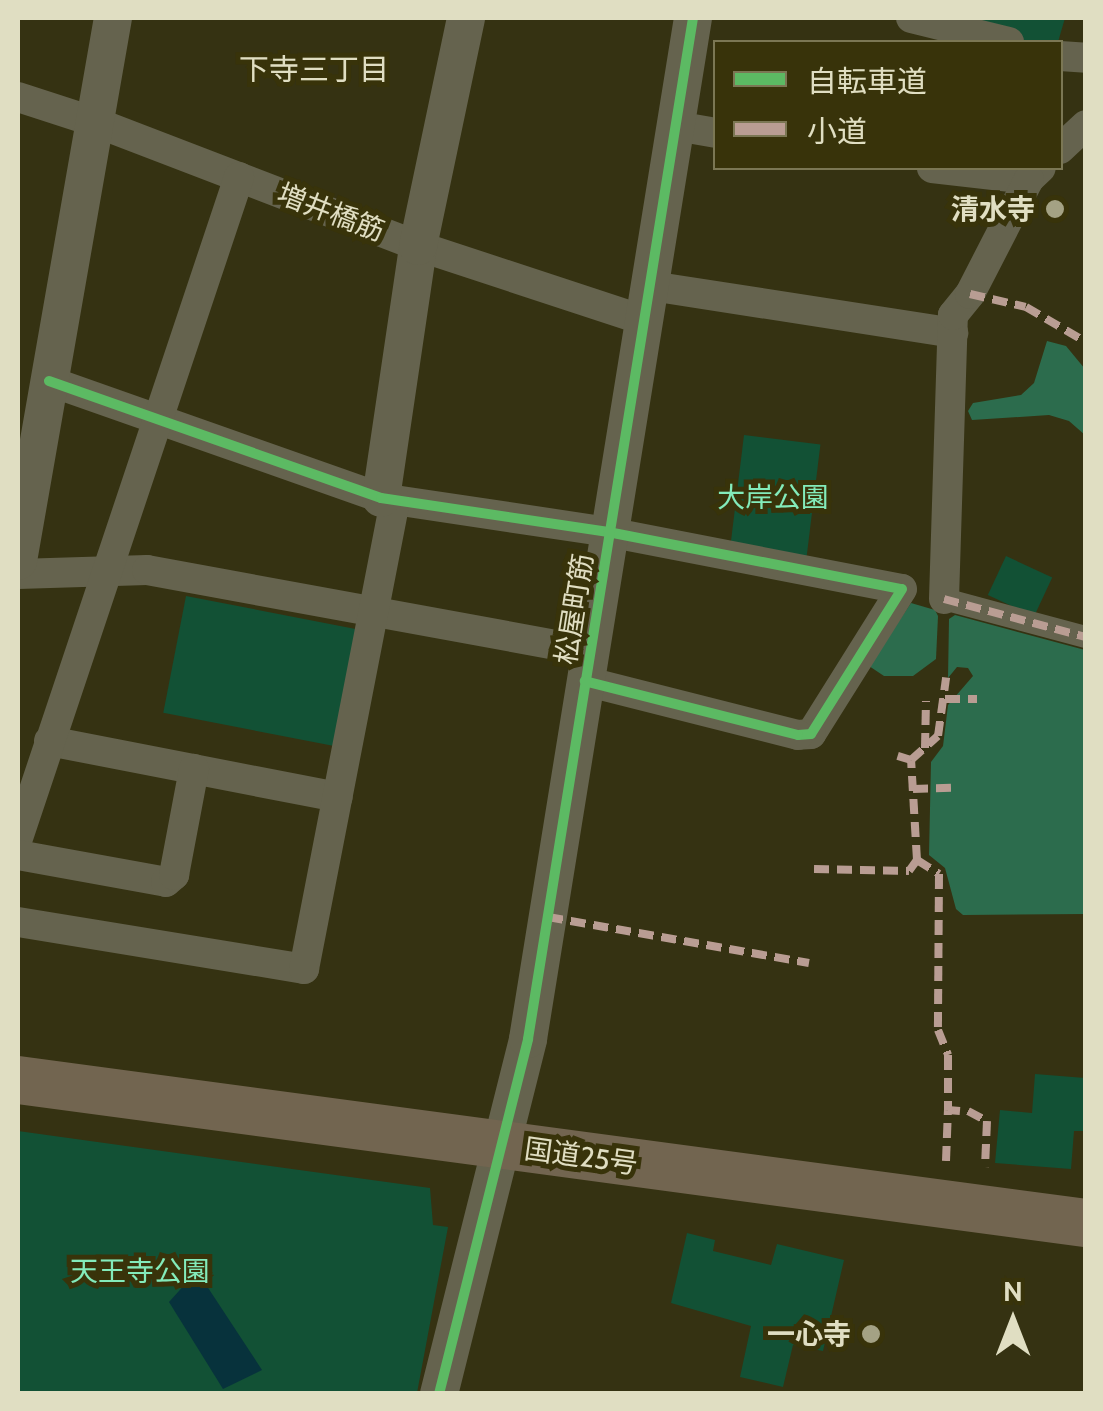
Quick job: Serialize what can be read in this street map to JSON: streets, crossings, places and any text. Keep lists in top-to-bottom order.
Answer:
{
  "streets": {
    "highway": ["国道25号"],
    "street": ["増井橋筋", "松屋町筋"]
  },
  "crossings": [
    ["増井橋筋", "松屋町筋"],
    ["松屋町筋", "国道25号"]
  ],
  "districts": ["下寺三丁目"],
  "parks": ["大岸公園", "天王寺公園"],
  "places": ["清水寺", "一心寺"],
  "legend": ["自転車道", "小道"],
  "north": "top"
}
